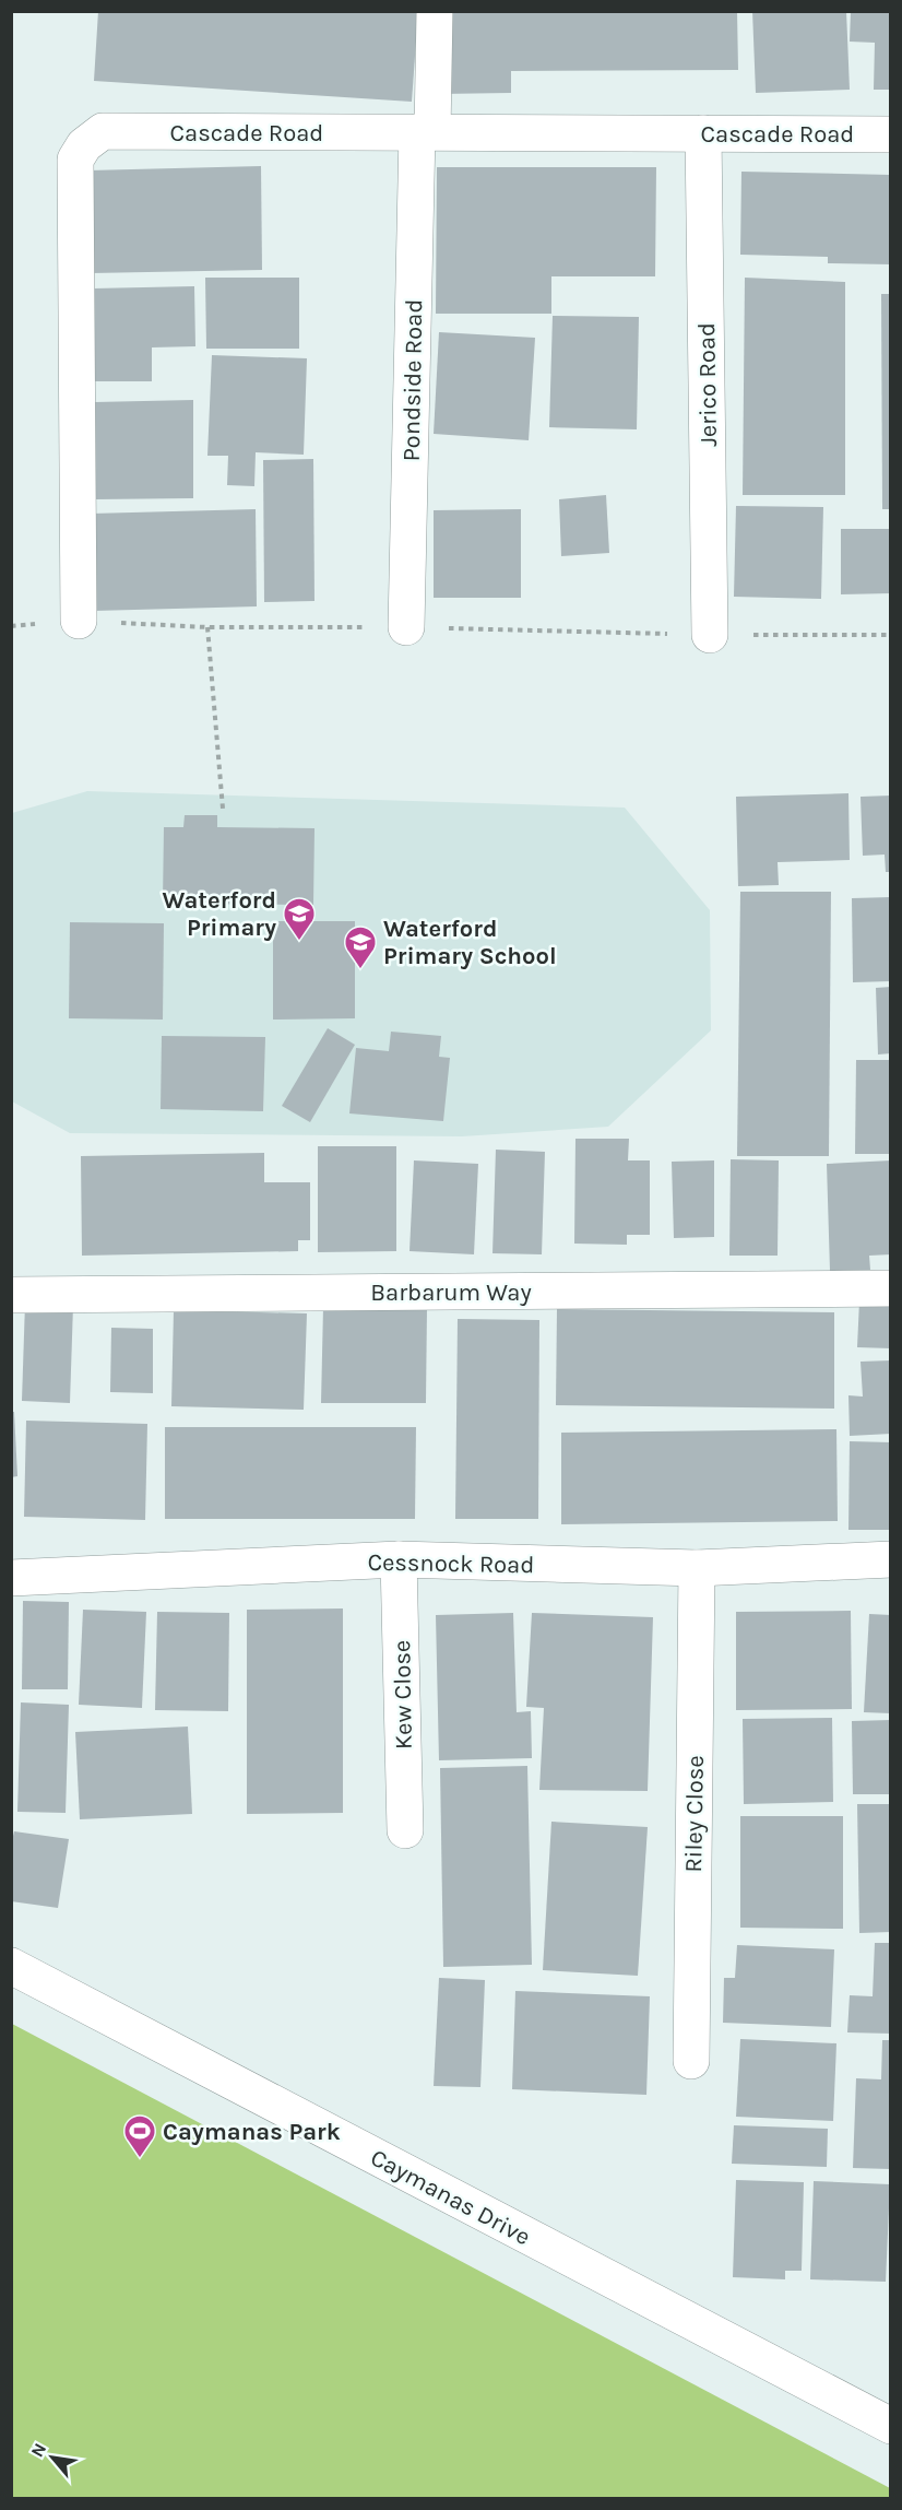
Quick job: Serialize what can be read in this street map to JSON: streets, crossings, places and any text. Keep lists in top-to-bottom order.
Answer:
{
  "streets": {
    "street": [
      "Cascade Road",
      "Pondside Road",
      "Jerico Road",
      "Barbarum Way",
      "Cessnock Road",
      "Kew Close",
      "Riley Close",
      "Caymanas Drive"
    ]
  },
  "crossings": [
    ["Cascade Road", "Pondside Road"],
    ["Cascade Road", "Jerico Road"],
    ["Cessnock Road", "Kew Close"],
    ["Cessnock Road", "Riley Close"]
  ],
  "places": {
    "school or university": ["Waterford Primary", "Waterford Primary School"],
    "sports": ["Caymanas Park"]
  },
  "north": "top left"
}
